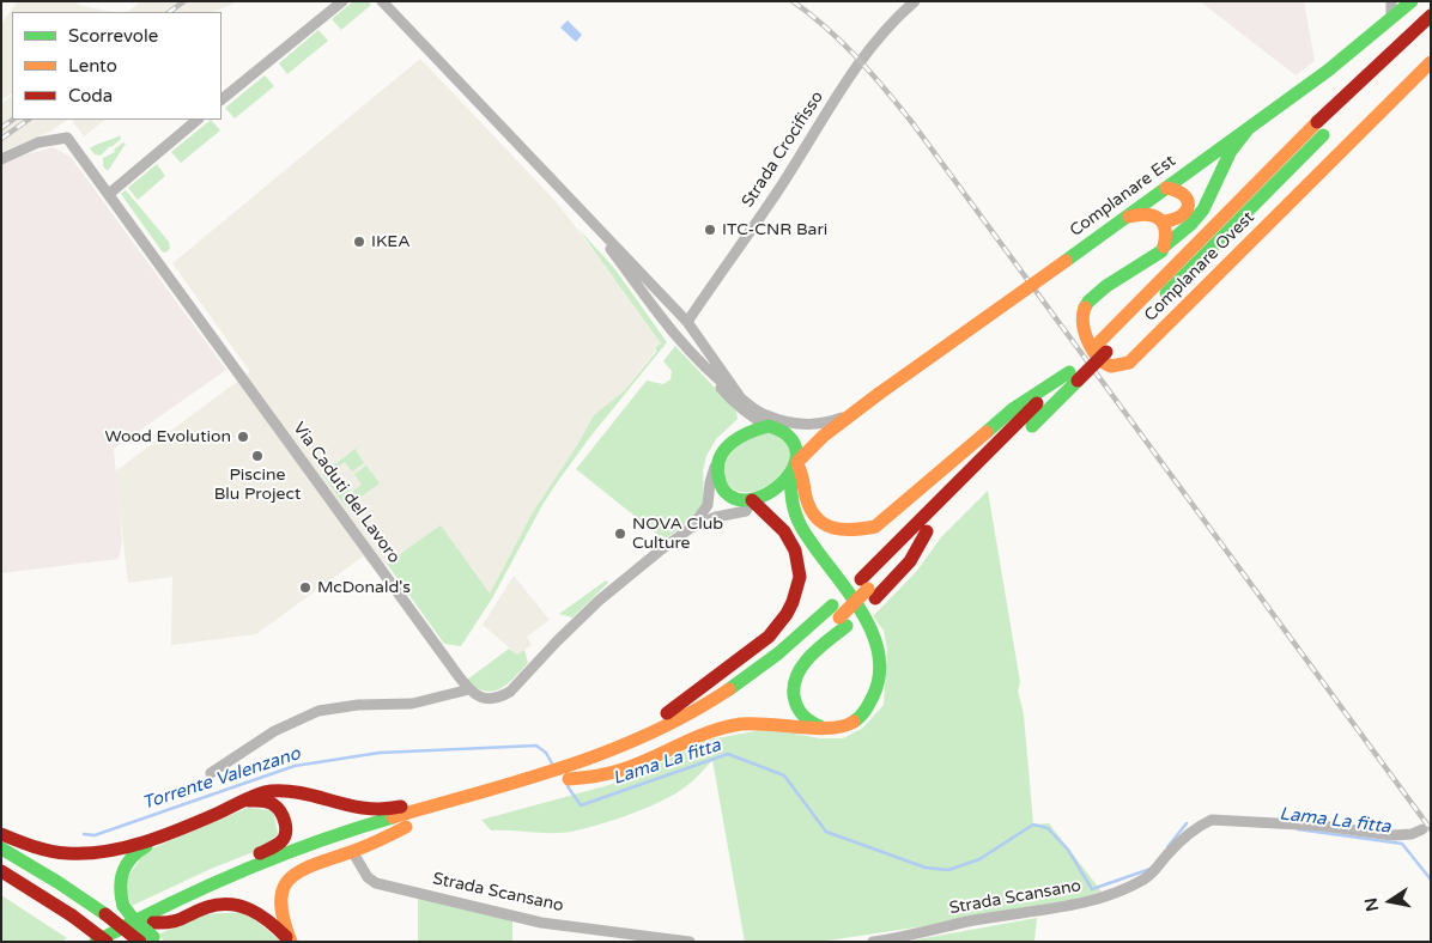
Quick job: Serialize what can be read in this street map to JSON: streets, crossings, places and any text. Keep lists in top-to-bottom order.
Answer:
{
  "streets": {
    "main road": ["Complanare Est", "Complanare Ovest"],
    "street": ["Strada Crocifisso", "Via Caduti del Lavoro", "Strada Scansano"]
  },
  "crossings": [
    ["Complanare Est", "Complanare Ovest"]
  ],
  "water": ["Lama La fitta", "Torrente Valenzano"],
  "places": [
    "ITC-CNR Bari",
    "IKEA",
    "Wood Evolution",
    "Piscine Blu Project",
    "NOVA Club Culture",
    "McDonald's"
  ],
  "legend": ["Scorrevole", "Lento", "Coda"],
  "north": "left"
}
